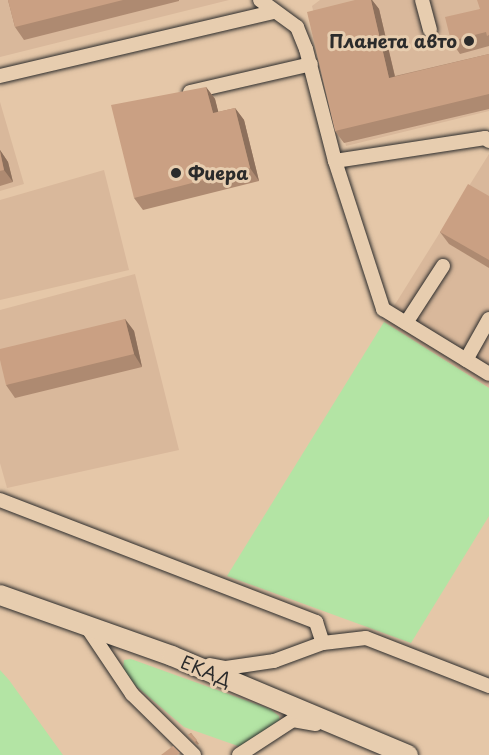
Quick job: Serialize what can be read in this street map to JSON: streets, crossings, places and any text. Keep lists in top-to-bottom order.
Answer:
{
  "streets": {
    "highway": ["ЕКАД"]
  },
  "places": ["Планета авто", "Фиера"]
}
